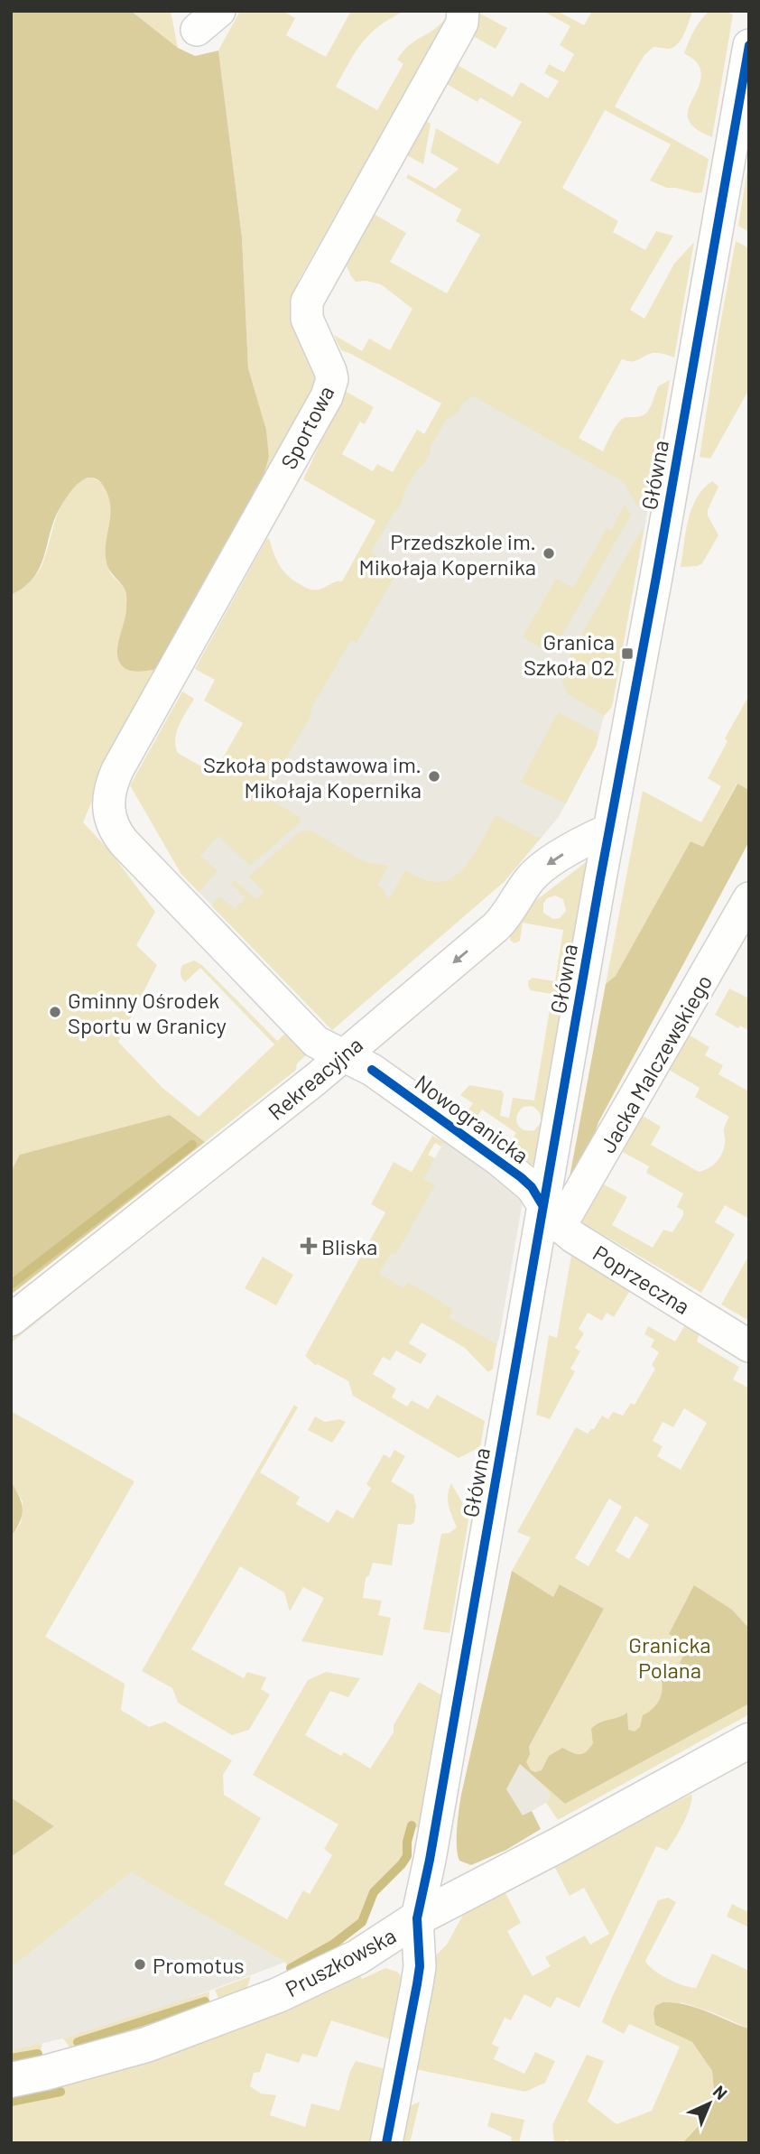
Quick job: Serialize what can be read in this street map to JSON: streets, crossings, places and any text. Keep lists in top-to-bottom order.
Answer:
{
  "streets": {
    "street": [
      "Sportowa",
      "Główna",
      "Jacka Malczewskiego",
      "Rekreacyjna",
      "Nowogranicka",
      "Poprzeczna",
      "Pruszkowska"
    ]
  },
  "crossings": [
    ["Sportowa", "Nowogranicka"],
    ["Główna", "Jacka Malczewskiego"],
    ["Główna", "Rekreacyjna"],
    ["Główna", "Nowogranicka"],
    ["Główna", "Poprzeczna"],
    ["Główna", "Pruszkowska"],
    ["Jacka Malczewskiego", "Nowogranicka"],
    ["Jacka Malczewskiego", "Poprzeczna"],
    ["Rekreacyjna", "Nowogranicka"],
    ["Nowogranicka", "Poprzeczna"]
  ],
  "one_way": ["Rekreacyjna"],
  "parks": ["Granicka Polana"],
  "places": {
    "other": [
      "Przedszkole im. Mikołaja Kopernika",
      "Szkoła podstawowa im. Mikołaja Kopernika",
      "Gminny Ośrodek Sportu w Granicy",
      "Promotus"
    ],
    "transit": ["Granica Szkoła 02"],
    "health": ["Bliska"]
  },
  "north": "top right"
}
